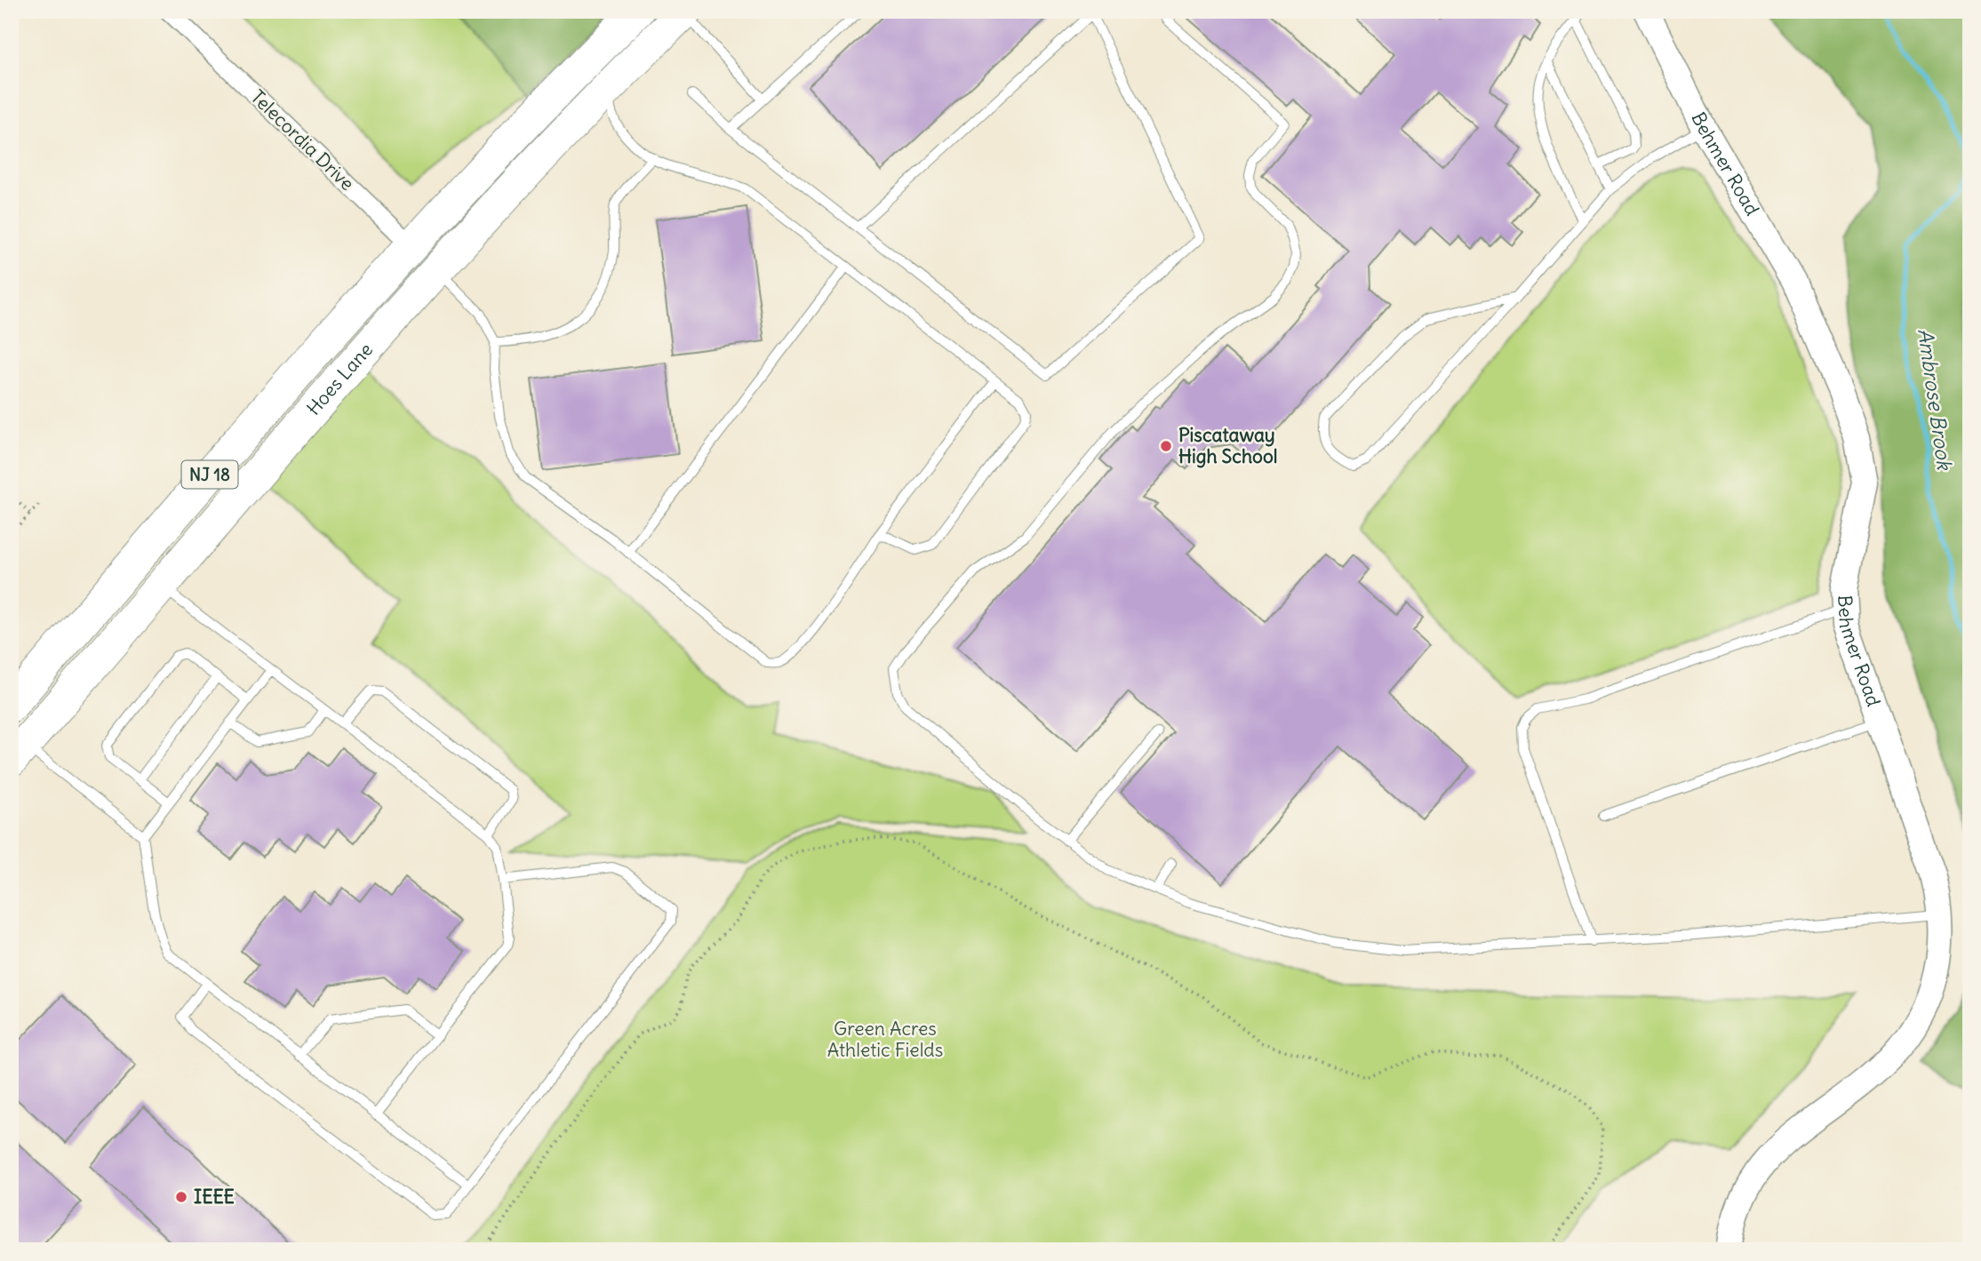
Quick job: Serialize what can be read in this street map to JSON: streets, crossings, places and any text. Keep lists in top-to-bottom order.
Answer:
{
  "streets": {
    "highway": ["Hoes Lane", "NJ 18"],
    "street": ["Telecordia Drive", "Behmer Road"]
  },
  "crossings": [
    ["Telecordia Drive", "Hoes Lane"]
  ],
  "water": ["Ambrose Brook"],
  "parks": ["Green Acres Athletic Fields"],
  "places": ["Piscataway High School", "IEEE"]
}
